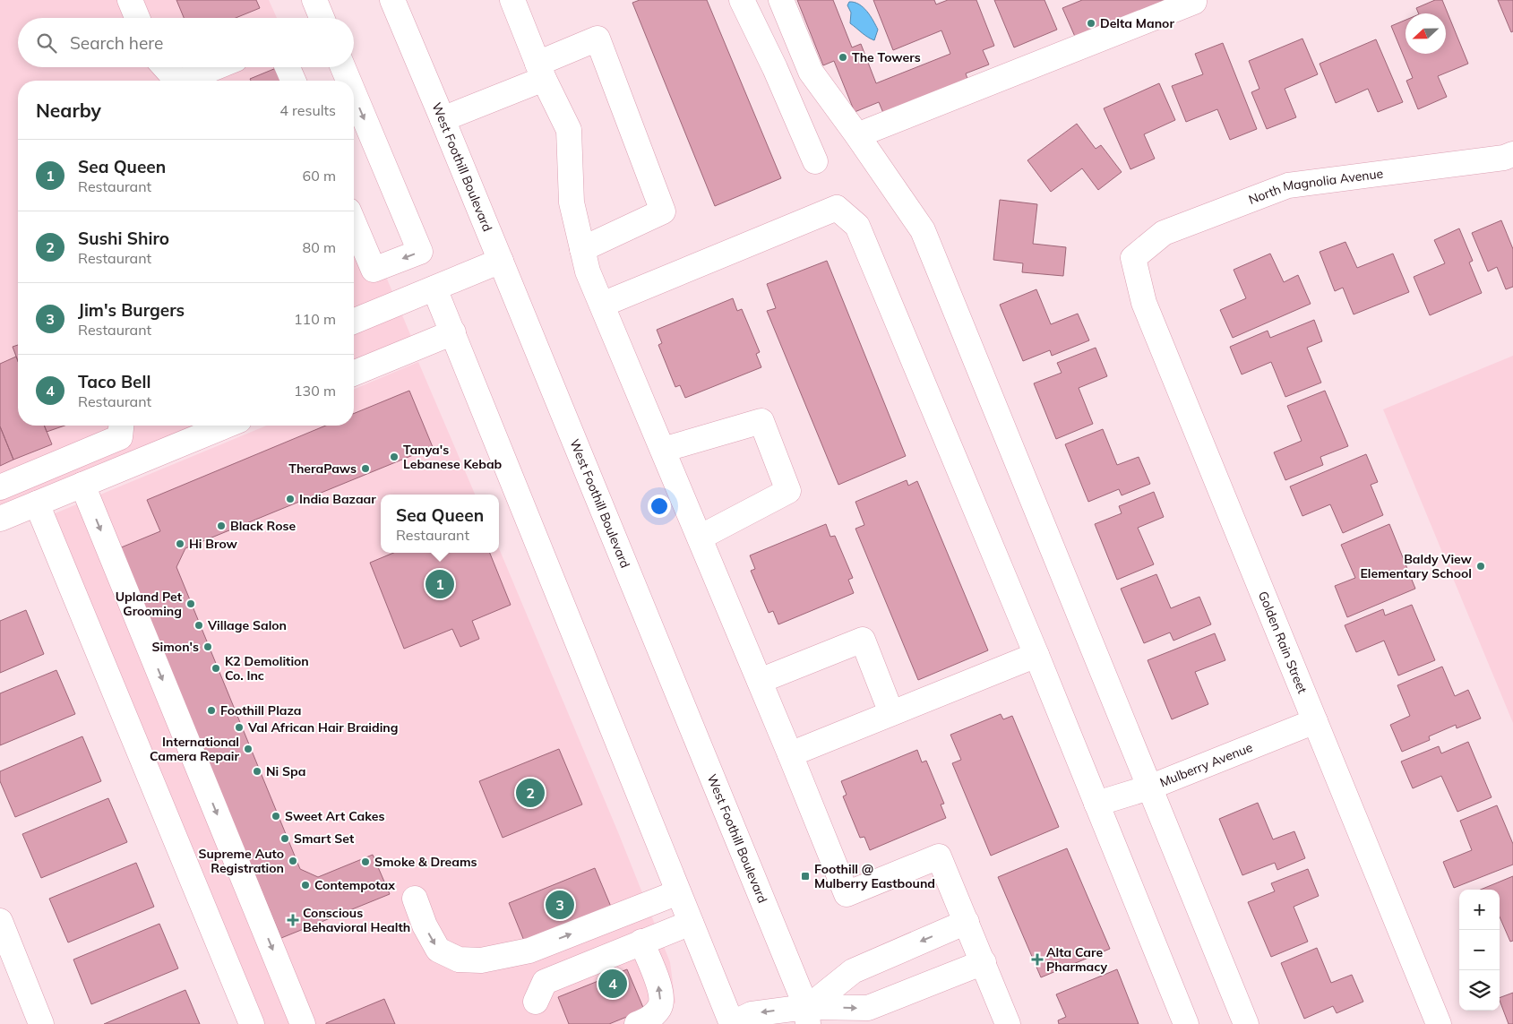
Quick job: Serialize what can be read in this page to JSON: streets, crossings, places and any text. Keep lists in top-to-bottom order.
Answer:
{
  "streets": {
    "street": [
      "West Foothill Boulevard",
      "North Magnolia Avenue",
      "Golden Rain Street",
      "Mulberry Avenue"
    ]
  },
  "crossings": [
    ["North Magnolia Avenue", "Golden Rain Street"],
    ["Golden Rain Street", "Mulberry Avenue"]
  ],
  "places": {
    "other": [
      "Delta Manor",
      "The Towers",
      "Tanya's Lebanese Kebab",
      "TheraPaws",
      "India Bazaar",
      "Black Rose",
      "Hi Brow",
      "Baldy View Elementary School",
      "Upland Pet Grooming",
      "Village Salon",
      "Simon's",
      "K2 Demolition Co. Inc",
      "Foothill Plaza",
      "Val African Hair Braiding",
      "International Camera Repair",
      "Ni Spa",
      "Sweet Art Cakes",
      "Smart Set",
      "Supreme Auto Registration",
      "Smoke & Dreams",
      "Contempotax"
    ],
    "transit": ["Foothill @ Mulberry Eastbound"],
    "health": ["Conscious Behavioral Health", "Alta Care Pharmacy"]
  },
  "north": "left",
  "page": {
    "search": "Search here",
    "heading": ["Nearby", "4 results"],
    "list": [
      {
        "mark": "1",
        "name": "Sea Queen",
        "note": "Restaurant",
        "value": "60 m"
      },
      {
        "mark": "2",
        "name": "Sushi Shiro",
        "note": "Restaurant",
        "value": "80 m"
      },
      {
        "mark": "3",
        "name": "Jim's Burgers",
        "note": "Restaurant",
        "value": "110 m"
      },
      {
        "mark": "4",
        "name": "Taco Bell",
        "note": "Restaurant",
        "value": "130 m"
      }
    ],
    "popup": ["Sea Queen", "Restaurant"],
    "pins": [
      "1",
      "2",
      "3",
      "4"
    ],
    "map_buttons": ["+", "−"]
  }
}
